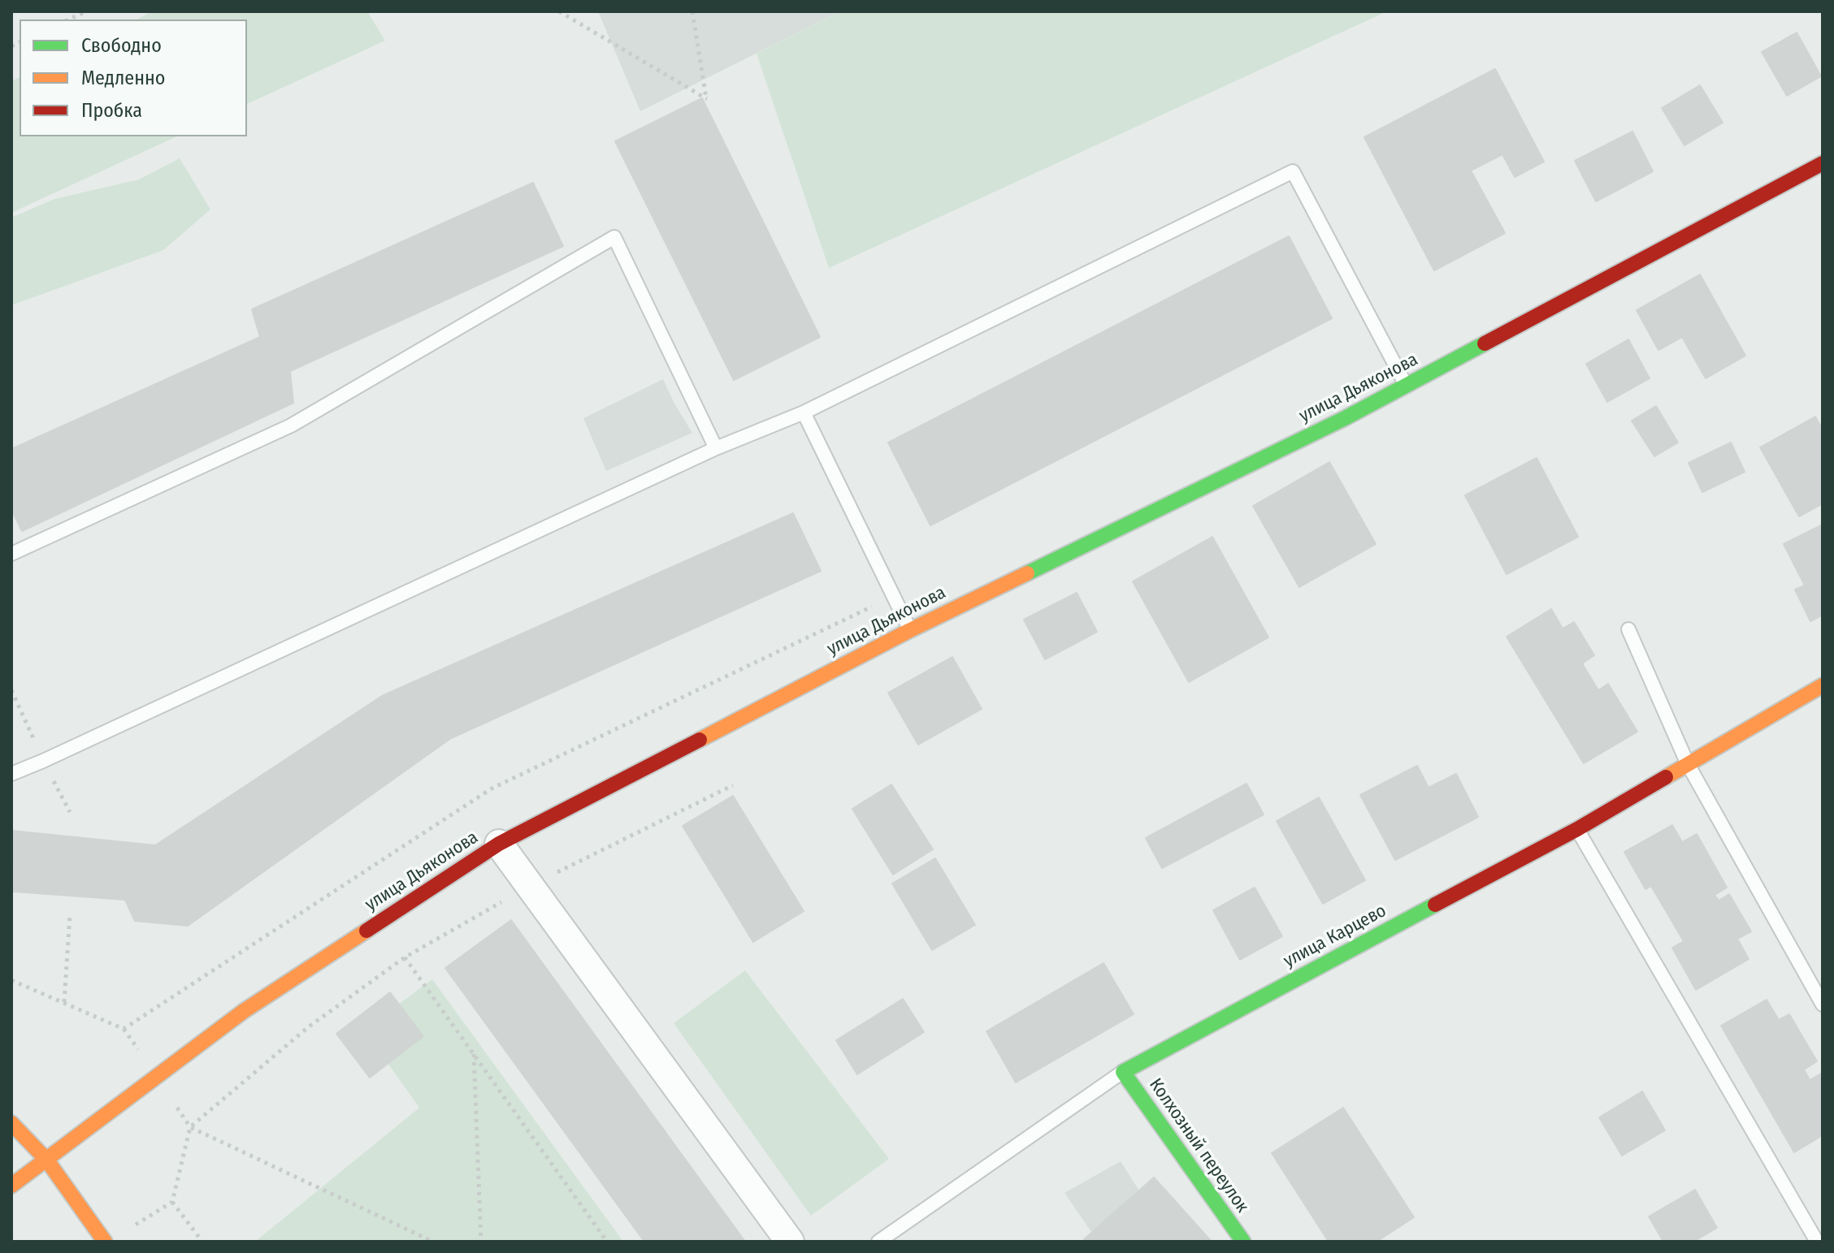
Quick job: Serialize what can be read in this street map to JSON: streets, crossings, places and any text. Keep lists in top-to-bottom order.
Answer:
{
  "streets": {
    "main road": ["улица Дьяконова", "улица Карцево", "Колхозный переулок"]
  },
  "crossings": [
    ["улица Карцево", "Колхозный переулок"]
  ],
  "legend": ["Свободно", "Медленно", "Пробка"]
}
